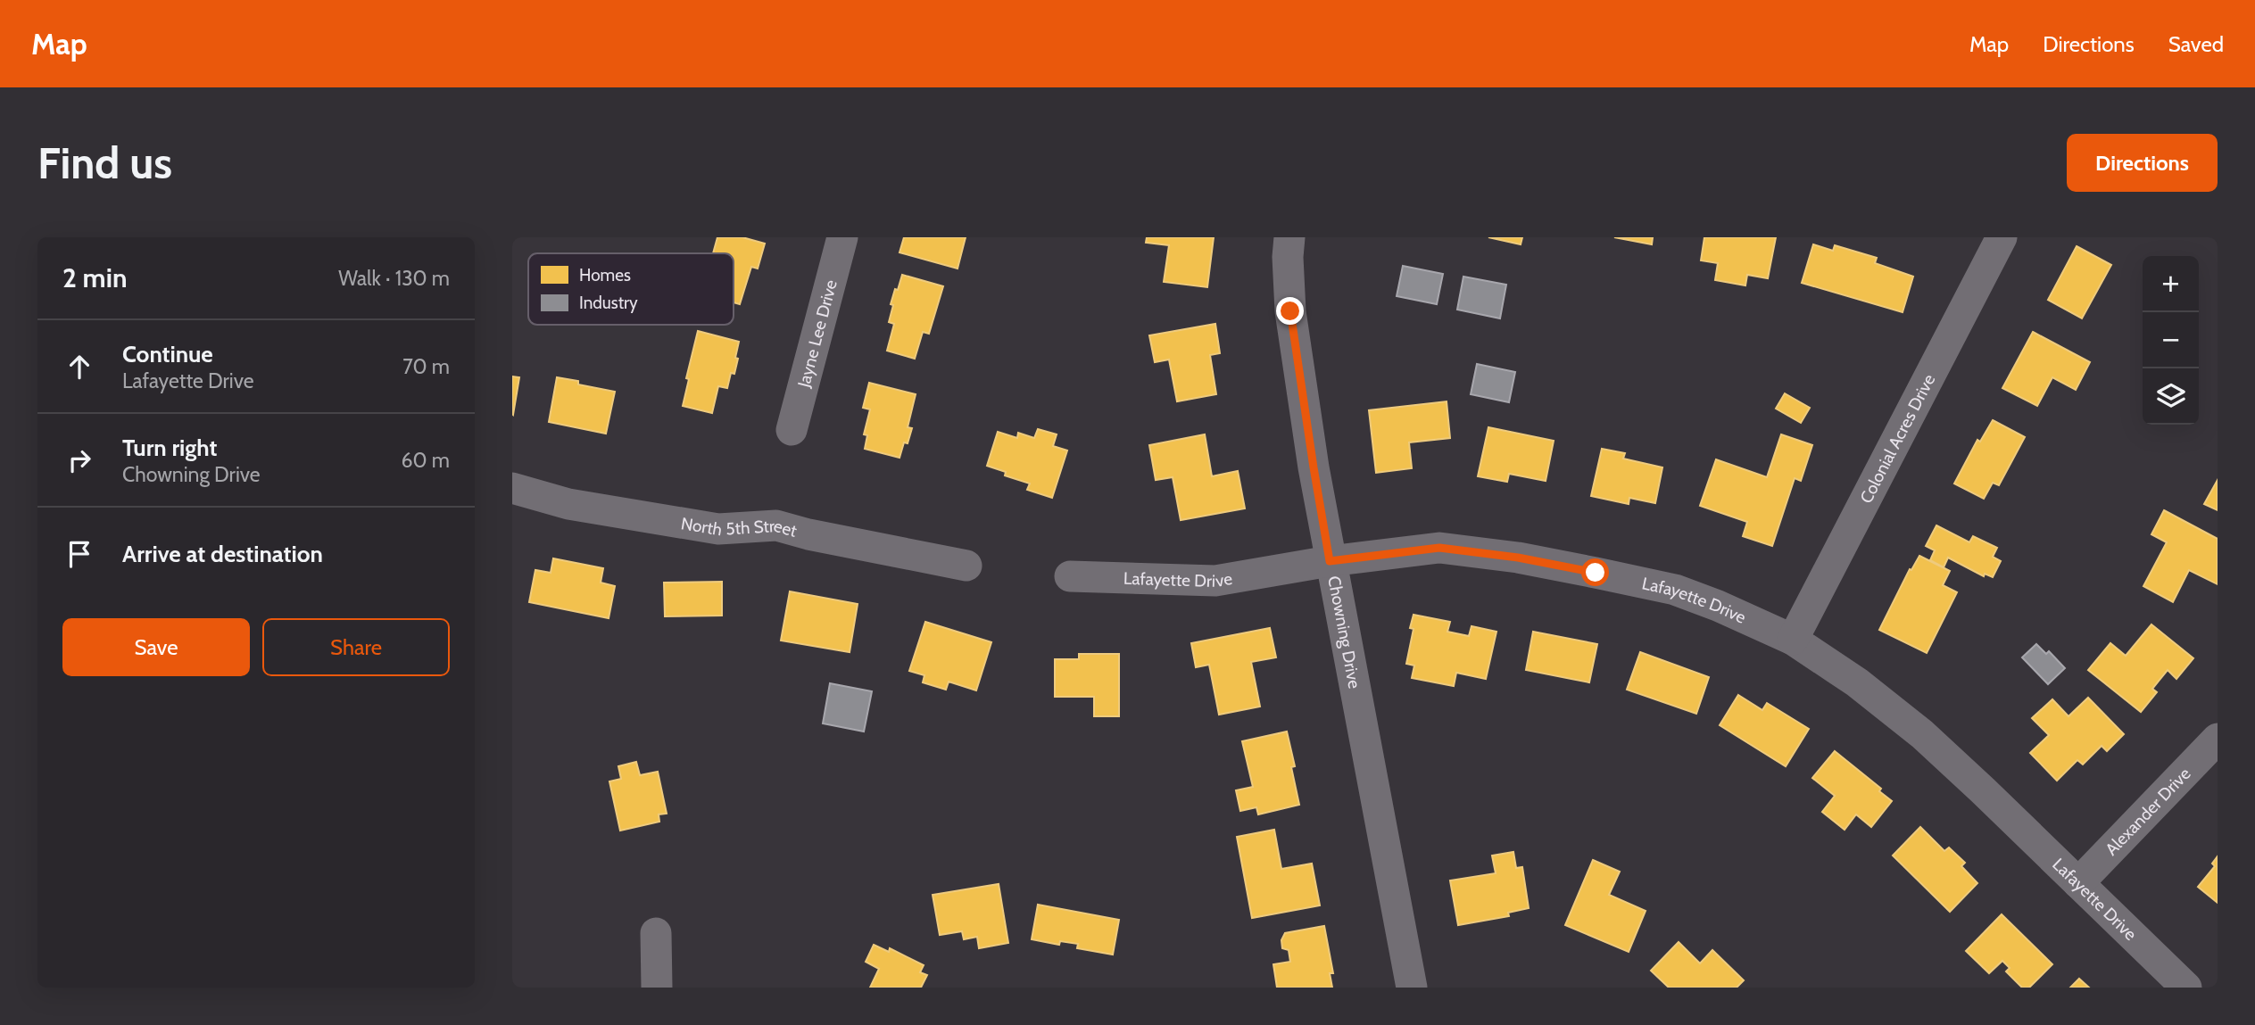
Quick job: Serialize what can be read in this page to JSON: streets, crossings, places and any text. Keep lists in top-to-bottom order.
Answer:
{
  "streets": {
    "street": [
      "Jayne Lee Drive",
      "Colonial Acres Drive",
      "North 5th Street",
      "Lafayette Drive",
      "Chowning Drive",
      "Alexander Drive"
    ]
  },
  "crossings": [
    ["Colonial Acres Drive", "Lafayette Drive"],
    ["Lafayette Drive", "Chowning Drive"],
    ["Lafayette Drive", "Alexander Drive"]
  ],
  "legend": ["Homes", "Industry"],
  "page": {
    "header": "Map",
    "nav": ["Map", "Directions", "Saved"],
    "buttons": [
      "Directions",
      ["Save", "Share"]
    ],
    "title": "Find us",
    "heading": ["2 min", "Walk · 130 m"],
    "map_buttons": ["+", "−"],
    "list": [
      ["Continue", "Lafayette Drive", "70 m"],
      ["Turn right", "Chowning Drive", "60 m"],
      "Arrive at destination"
    ]
  }
}
